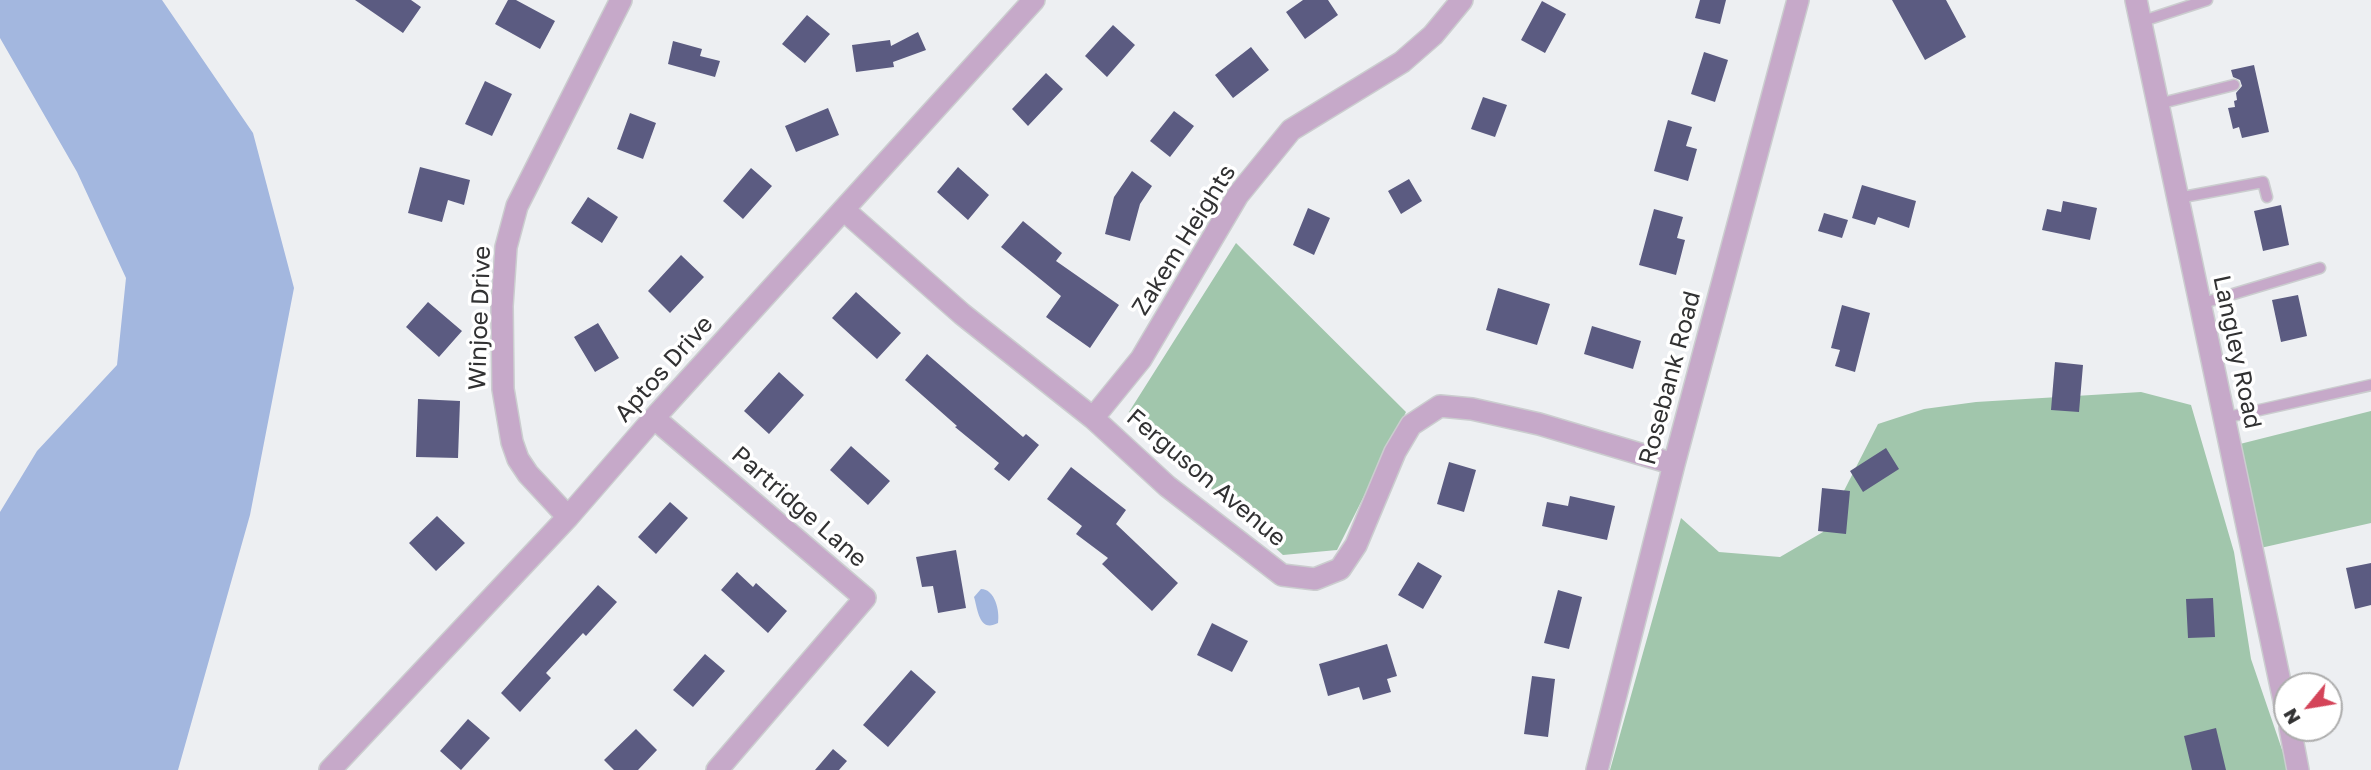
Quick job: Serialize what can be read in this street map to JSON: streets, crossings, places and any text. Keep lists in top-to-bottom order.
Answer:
{
  "streets": {
    "street": [
      "Zakem Heights",
      "Winjoe Drive",
      "Langley Road",
      "Aptos Drive",
      "Rosebank Road",
      "Ferguson Avenue",
      "Partridge Lane"
    ]
  },
  "crossings": [
    ["Zakem Heights", "Ferguson Avenue"],
    ["Winjoe Drive", "Aptos Drive"],
    ["Aptos Drive", "Ferguson Avenue"],
    ["Aptos Drive", "Partridge Lane"],
    ["Rosebank Road", "Ferguson Avenue"]
  ],
  "north": "bottom left"
}
